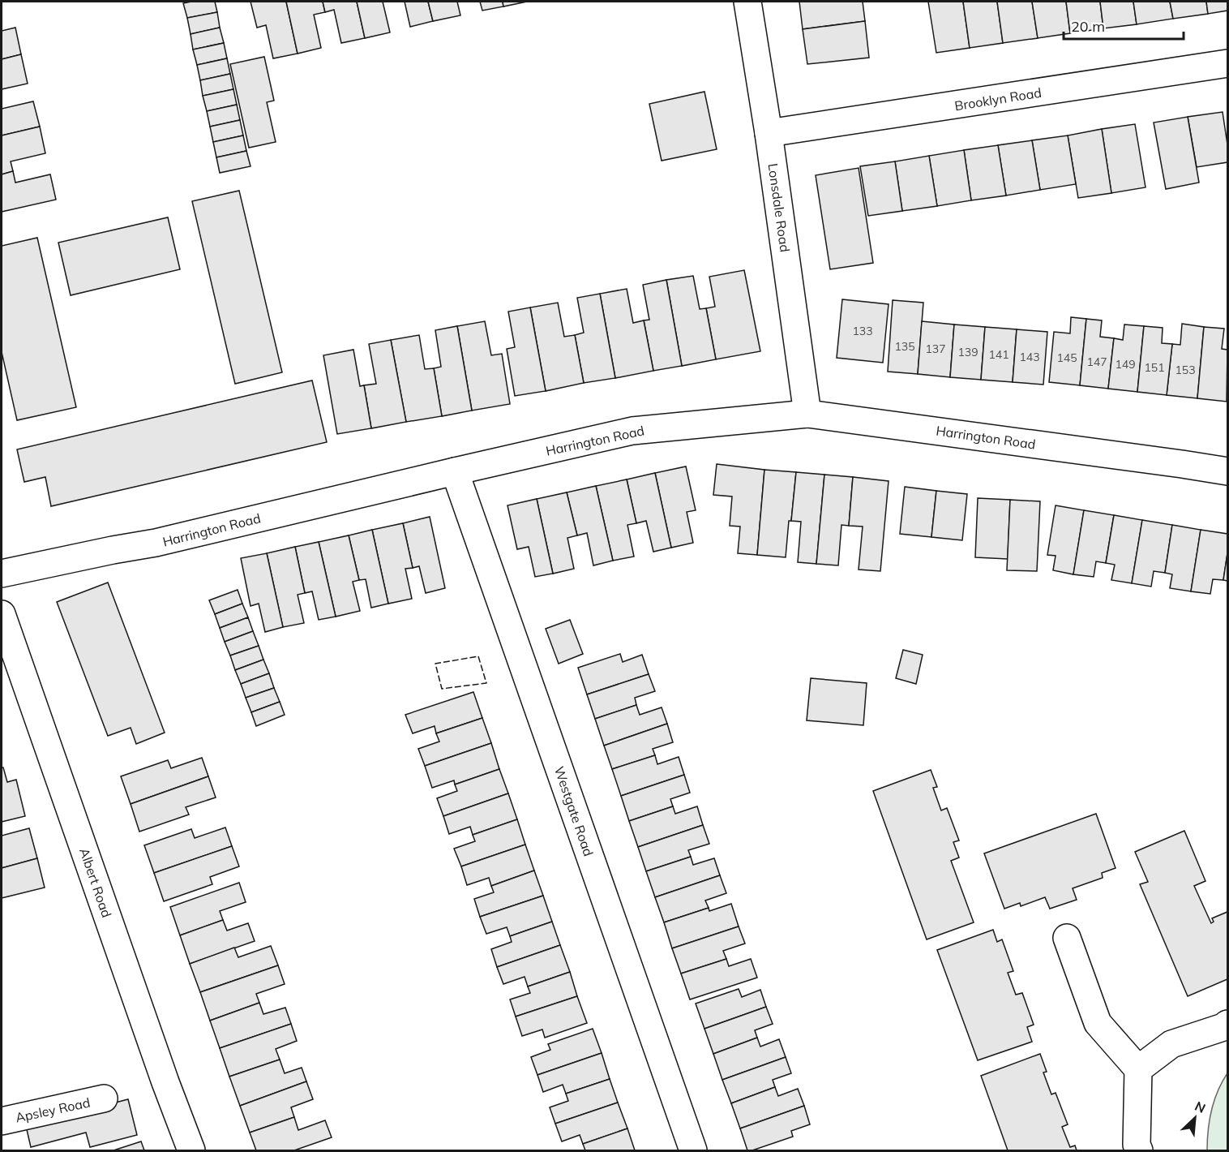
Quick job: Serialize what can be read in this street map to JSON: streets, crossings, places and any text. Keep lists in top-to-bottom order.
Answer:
{
  "streets": {
    "street": [
      "Brooklyn Road",
      "Lonsdale Road",
      "Harrington Road",
      "Westgate Road",
      "Albert Road",
      "Apsley Road"
    ]
  },
  "crossings": [
    ["Brooklyn Road", "Lonsdale Road"],
    ["Lonsdale Road", "Harrington Road"],
    ["Harrington Road", "Westgate Road"]
  ],
  "house_numbers": [
    "133",
    "135",
    "137",
    "139",
    "141",
    "143",
    "145",
    "147",
    "149",
    "151",
    "153"
  ],
  "scale_bar": "20 m",
  "north": "top right"
}
